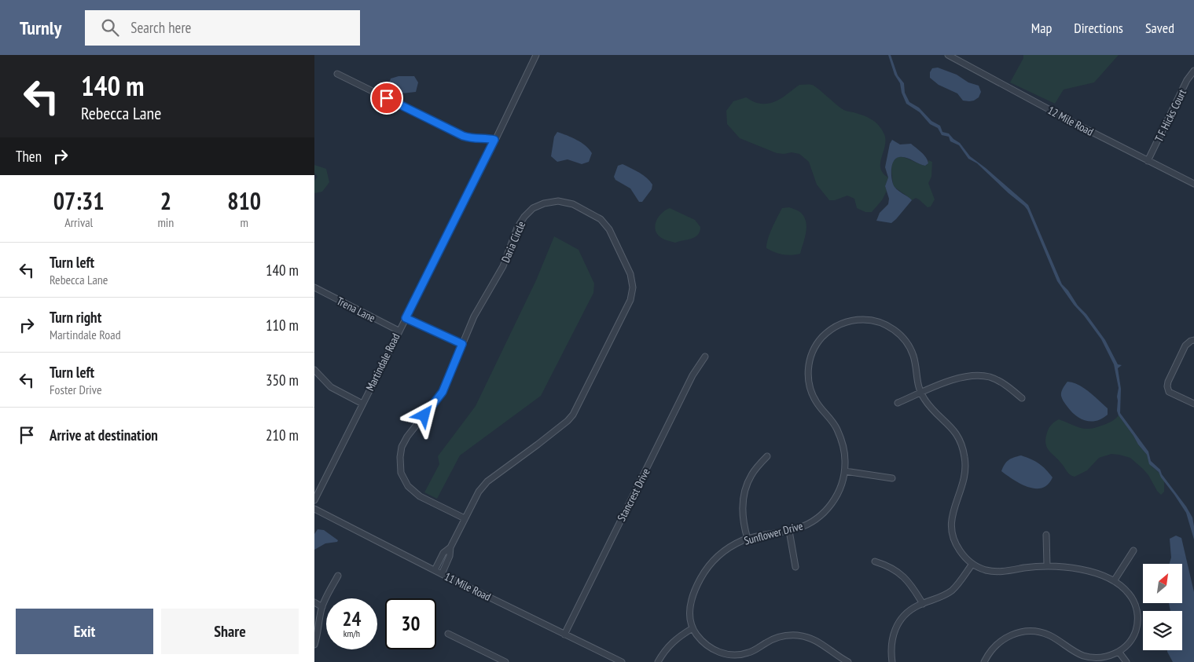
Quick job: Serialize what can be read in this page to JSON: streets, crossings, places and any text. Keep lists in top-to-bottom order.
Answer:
{
  "streets": {
    "street": [
      "T F Hicks Court",
      "12 Mile Road",
      "Daria Circle",
      "Trena Lane",
      "Martindale Road",
      "Stancrest Drive",
      "Sunflower Drive",
      "11 Mile Road"
    ]
  },
  "crossings": [
    ["T F Hicks Court", "12 Mile Road"],
    ["Daria Circle", "11 Mile Road"],
    ["Trena Lane", "Martindale Road"],
    ["Stancrest Drive", "11 Mile Road"]
  ],
  "north": "top right",
  "page": {
    "header": "Turnly",
    "search": "Search here",
    "nav": ["Map", "Directions", "Saved"],
    "turn": ["140 m", "Rebecca Lane"],
    "then": "Then",
    "eta": [
      "07:31",
      "Arrival",
      "2",
      "min",
      "810",
      "m"
    ],
    "list": [
      {
        "name": "Turn left",
        "note": "Rebecca Lane",
        "value": "140 m"
      },
      {
        "name": "Turn right",
        "note": "Martindale Road",
        "value": "110 m"
      },
      {
        "name": "Turn left",
        "note": "Foster Drive",
        "value": "350 m"
      },
      {
        "name": "Arrive at destination",
        "value": "210 m"
      }
    ],
    "speed": "24 km/h",
    "limit": "30",
    "buttons": ["Exit", "Share"]
  }
}
